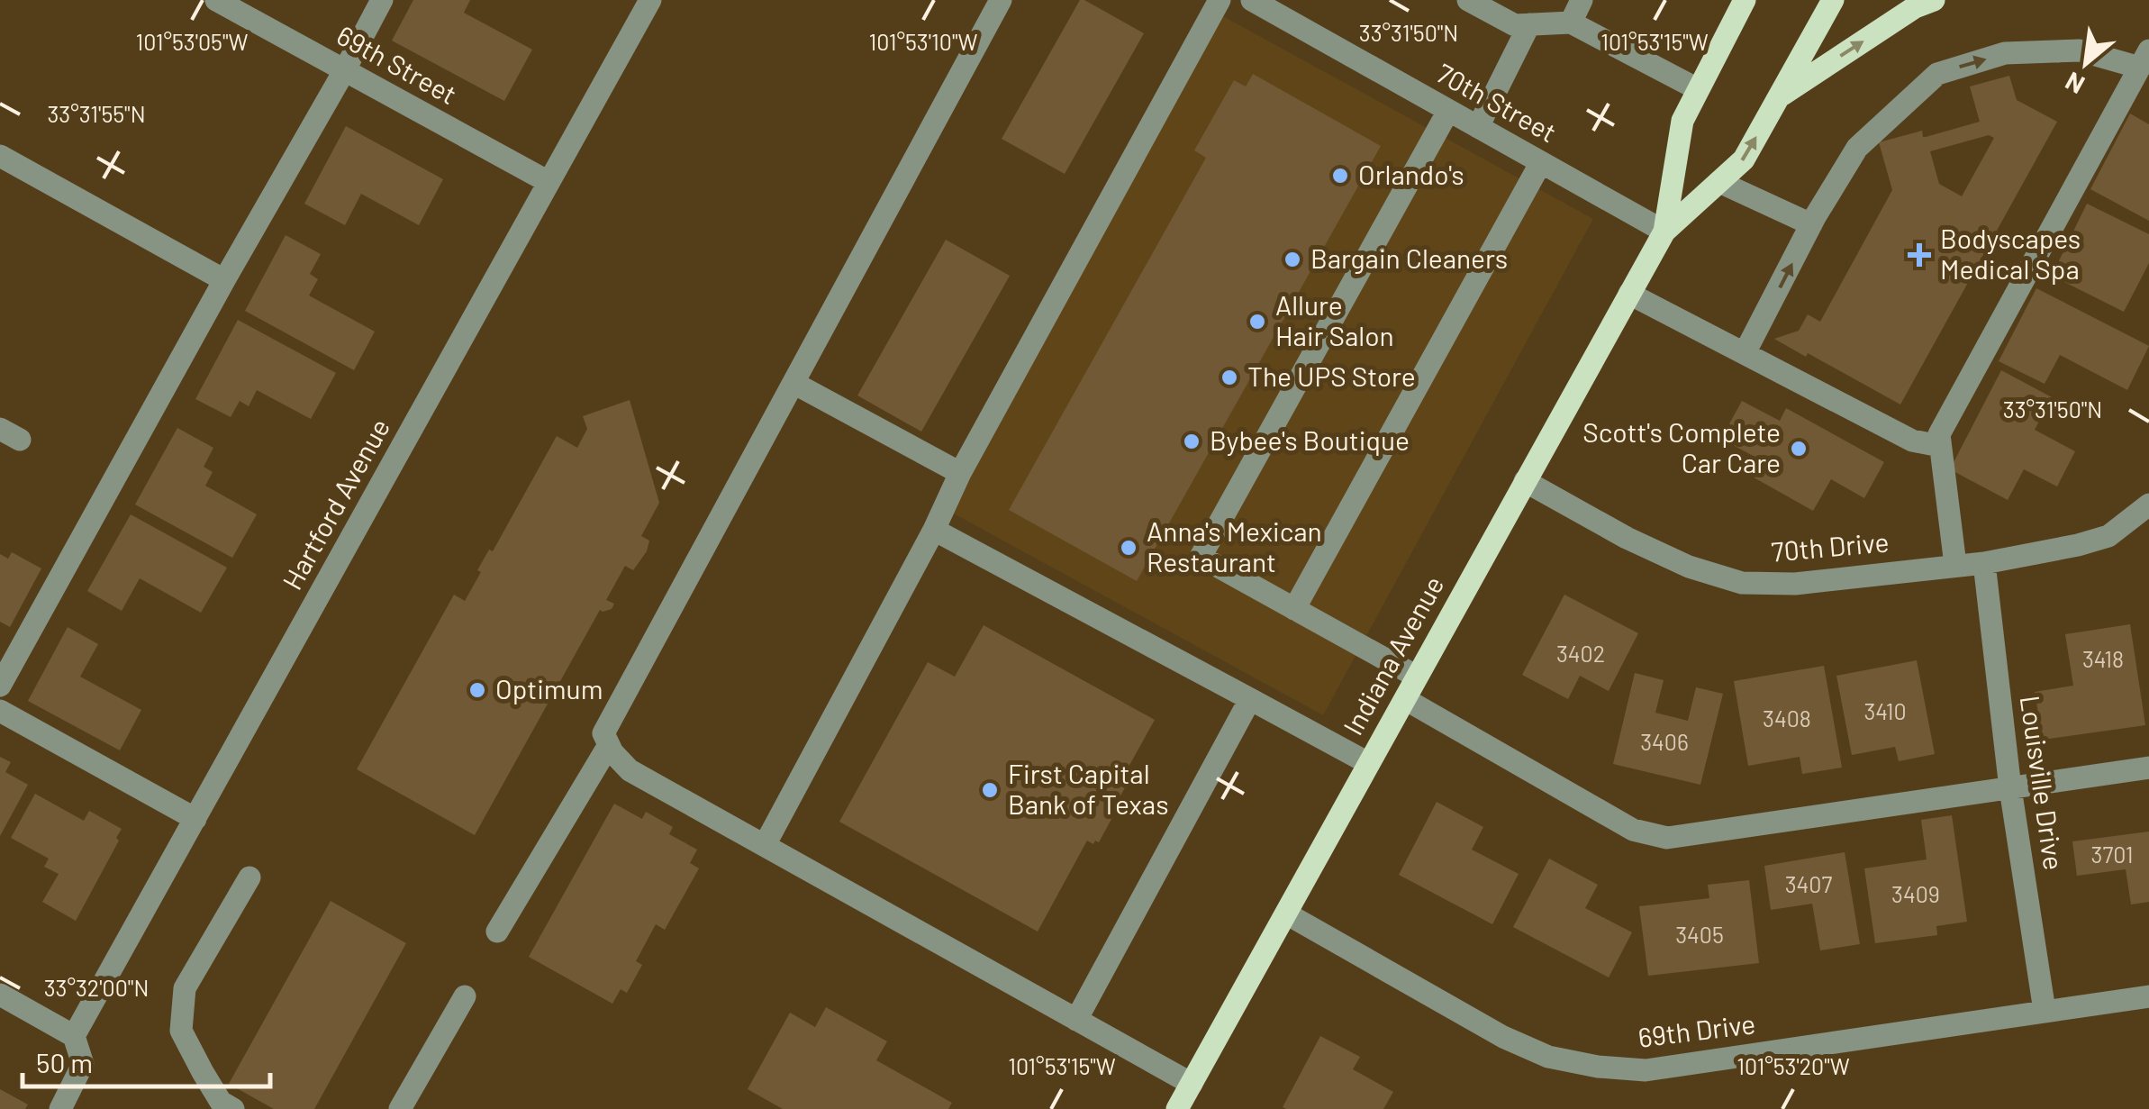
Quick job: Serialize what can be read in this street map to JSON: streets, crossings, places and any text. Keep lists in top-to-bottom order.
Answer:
{
  "streets": {
    "main road": ["Indiana Avenue"],
    "street": [
      "69th Street",
      "70th Street",
      "Hartford Avenue",
      "70th Drive",
      "Louisville Drive",
      "69th Drive"
    ]
  },
  "crossings": [
    ["69th Street", "Hartford Avenue"],
    ["70th Street", "Indiana Avenue"],
    ["70th Drive", "Indiana Avenue"],
    ["70th Drive", "Louisville Drive"],
    ["Indiana Avenue", "69th Drive"],
    ["Louisville Drive", "69th Drive"]
  ],
  "places": {
    "other": [
      "Orlando's",
      "Bargain Cleaners",
      "Allure Hair Salon",
      "The UPS Store",
      "Bybee's Boutique",
      "Scott's Complete Car Care",
      "Anna's Mexican Restaurant",
      "Optimum",
      "First Capital Bank of Texas"
    ],
    "health": ["Bodyscapes Medical Spa"]
  },
  "house_numbers": [
    "3402",
    "3418",
    "3410",
    "3408",
    "3406",
    "3701",
    "3407",
    "3409",
    "3405"
  ],
  "scale_bar": "50 m",
  "north": "bottom left",
  "coordinates": [
    "33°31'50\"N",
    "101°53'05\"W",
    "101°53'10\"W",
    "101°53'15\"W",
    "33°31'55\"N",
    "33°32'00\"N",
    "101°53'20\"W"
  ]
}
